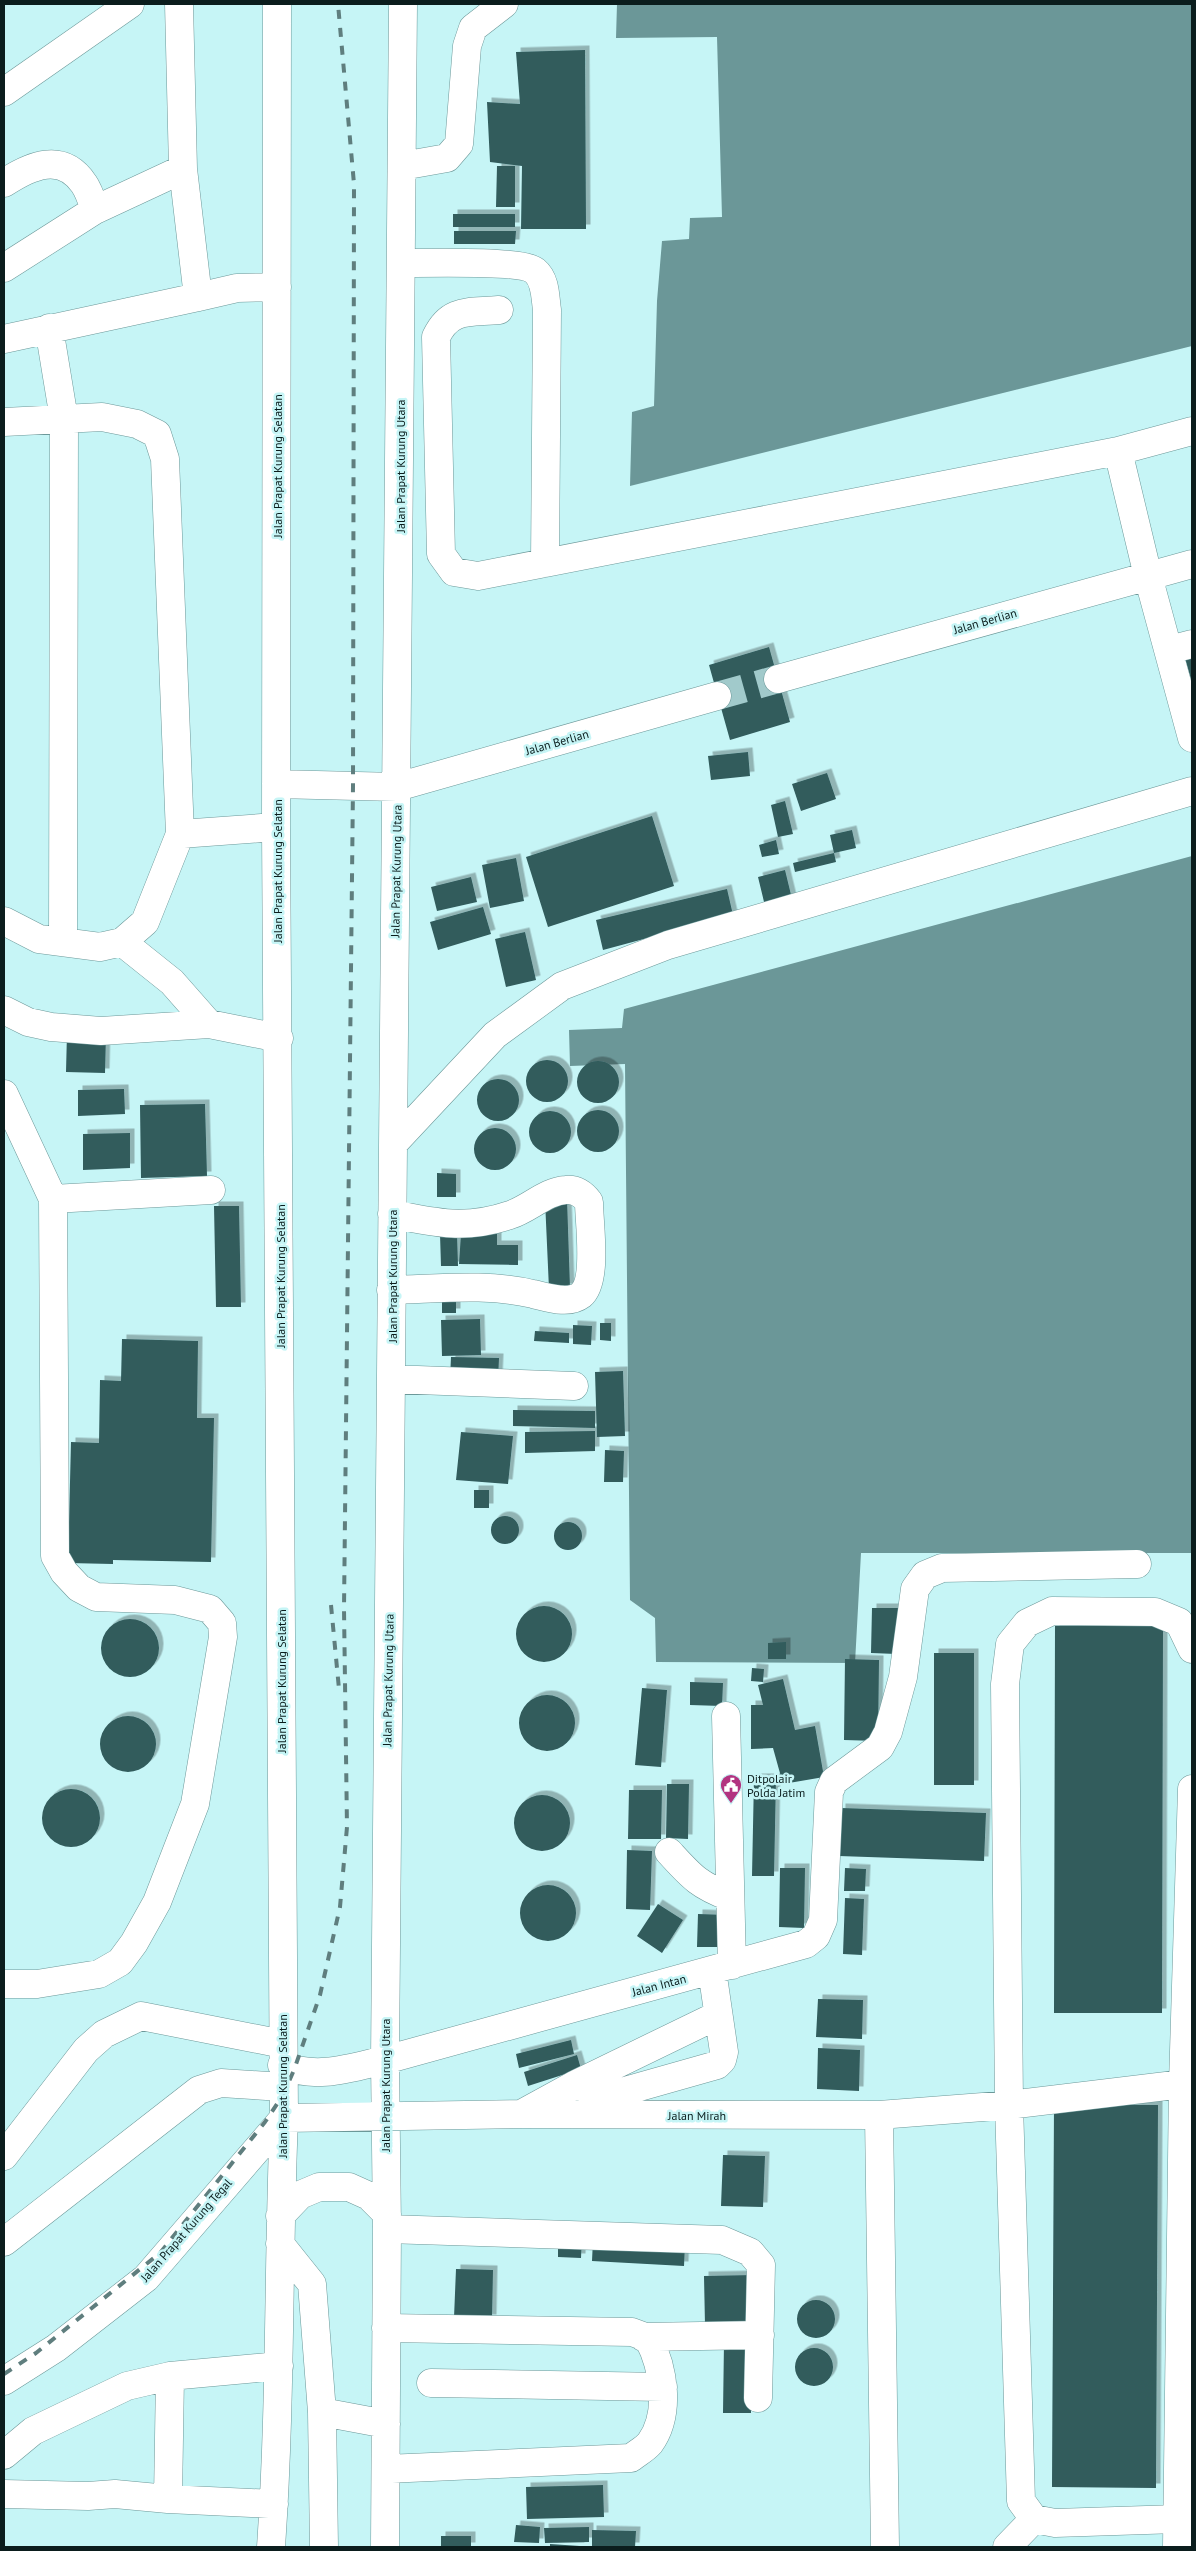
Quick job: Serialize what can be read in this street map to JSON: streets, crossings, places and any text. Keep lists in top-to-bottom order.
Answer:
{
  "streets": {
    "street": [
      "Jalan Prapat Kurung Selatan",
      "Jalan Prapat Kurung Utara",
      "Jalan Berlian",
      "Jalan Intan",
      "Jalan Mirah",
      "Jalan Prapat Kurung Tegal"
    ]
  },
  "crossings": [
    ["Jalan Prapat Kurung Selatan", "Jalan Berlian"],
    ["Jalan Prapat Kurung Selatan", "Jalan Intan"],
    ["Jalan Prapat Kurung Selatan", "Jalan Mirah"],
    ["Jalan Prapat Kurung Selatan", "Jalan Prapat Kurung Tegal"],
    ["Jalan Prapat Kurung Utara", "Jalan Berlian"],
    ["Jalan Prapat Kurung Utara", "Jalan Intan"],
    ["Jalan Prapat Kurung Utara", "Jalan Mirah"],
    ["Jalan Mirah", "Jalan Prapat Kurung Tegal"]
  ],
  "places": {
    "public building": ["Ditpolair Polda Jatim"]
  }
}
